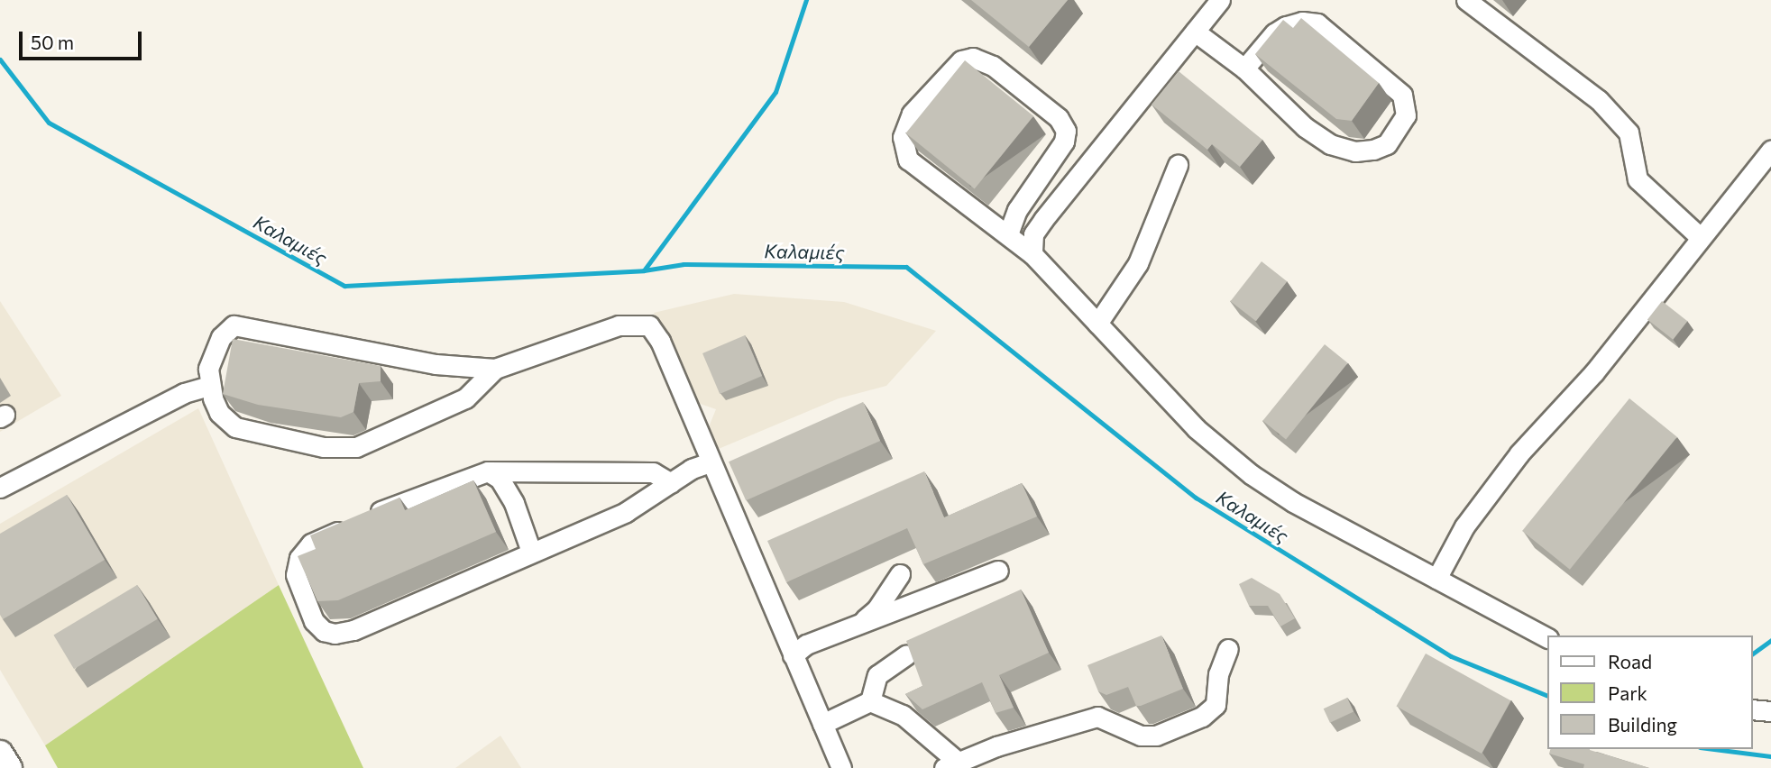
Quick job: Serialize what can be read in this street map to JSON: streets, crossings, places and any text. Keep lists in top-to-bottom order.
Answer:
{
  "water": ["Καλαμιές"],
  "legend": ["Road", "Park", "Building"],
  "scale_bar": "50 m"
}
